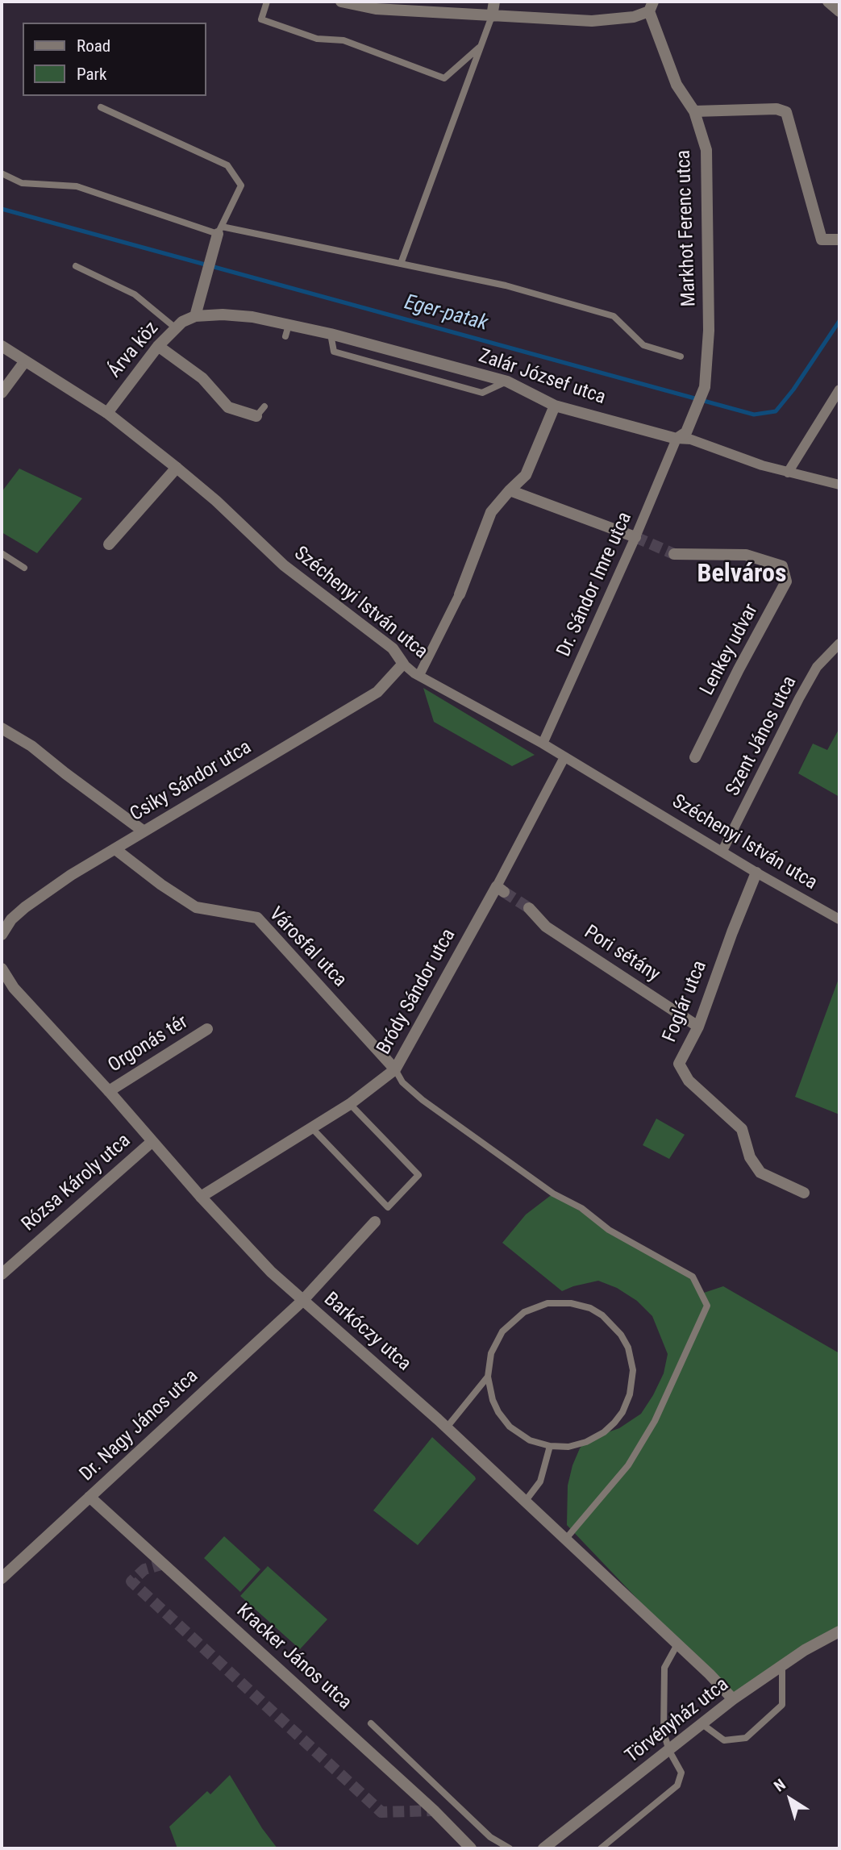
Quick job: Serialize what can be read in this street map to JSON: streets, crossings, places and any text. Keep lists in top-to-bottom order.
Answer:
{
  "streets": {
    "street": [
      "Markhot Ferenc utca",
      "Árva köz",
      "Zalár József utca",
      "Dr. Sándor Imre utca",
      "Széchenyi István utca",
      "Lenkey udvar",
      "Szent János utca",
      "Csiky Sándor utca",
      "Városfal utca",
      "Pori sétány",
      "Bródy Sándor utca",
      "Foglár utca",
      "Orgonás tér",
      "Rózsa Károly utca",
      "Barkóczy utca",
      "Dr. Nagy János utca",
      "Kracker János utca",
      "Törvényház utca"
    ]
  },
  "crossings": [
    ["Markhot Ferenc utca", "Zalár József utca"],
    ["Markhot Ferenc utca", "Dr. Sándor Imre utca"],
    ["Árva köz", "Zalár József utca"],
    ["Árva köz", "Széchenyi István utca"],
    ["Zalár József utca", "Dr. Sándor Imre utca"],
    ["Dr. Sándor Imre utca", "Széchenyi István utca"],
    ["Széchenyi István utca", "Szent János utca"],
    ["Széchenyi István utca", "Csiky Sándor utca"],
    ["Széchenyi István utca", "Bródy Sándor utca"],
    ["Széchenyi István utca", "Foglár utca"],
    ["Csiky Sándor utca", "Városfal utca"],
    ["Városfal utca", "Bródy Sándor utca"],
    ["Pori sétány", "Foglár utca"],
    ["Bródy Sándor utca", "Barkóczy utca"],
    ["Orgonás tér", "Barkóczy utca"],
    ["Rózsa Károly utca", "Barkóczy utca"],
    ["Barkóczy utca", "Dr. Nagy János utca"],
    ["Barkóczy utca", "Törvényház utca"],
    ["Dr. Nagy János utca", "Kracker János utca"]
  ],
  "districts": ["Belváros"],
  "water": ["Eger-patak"],
  "legend": ["Road", "Park"],
  "north": "top left"
}
